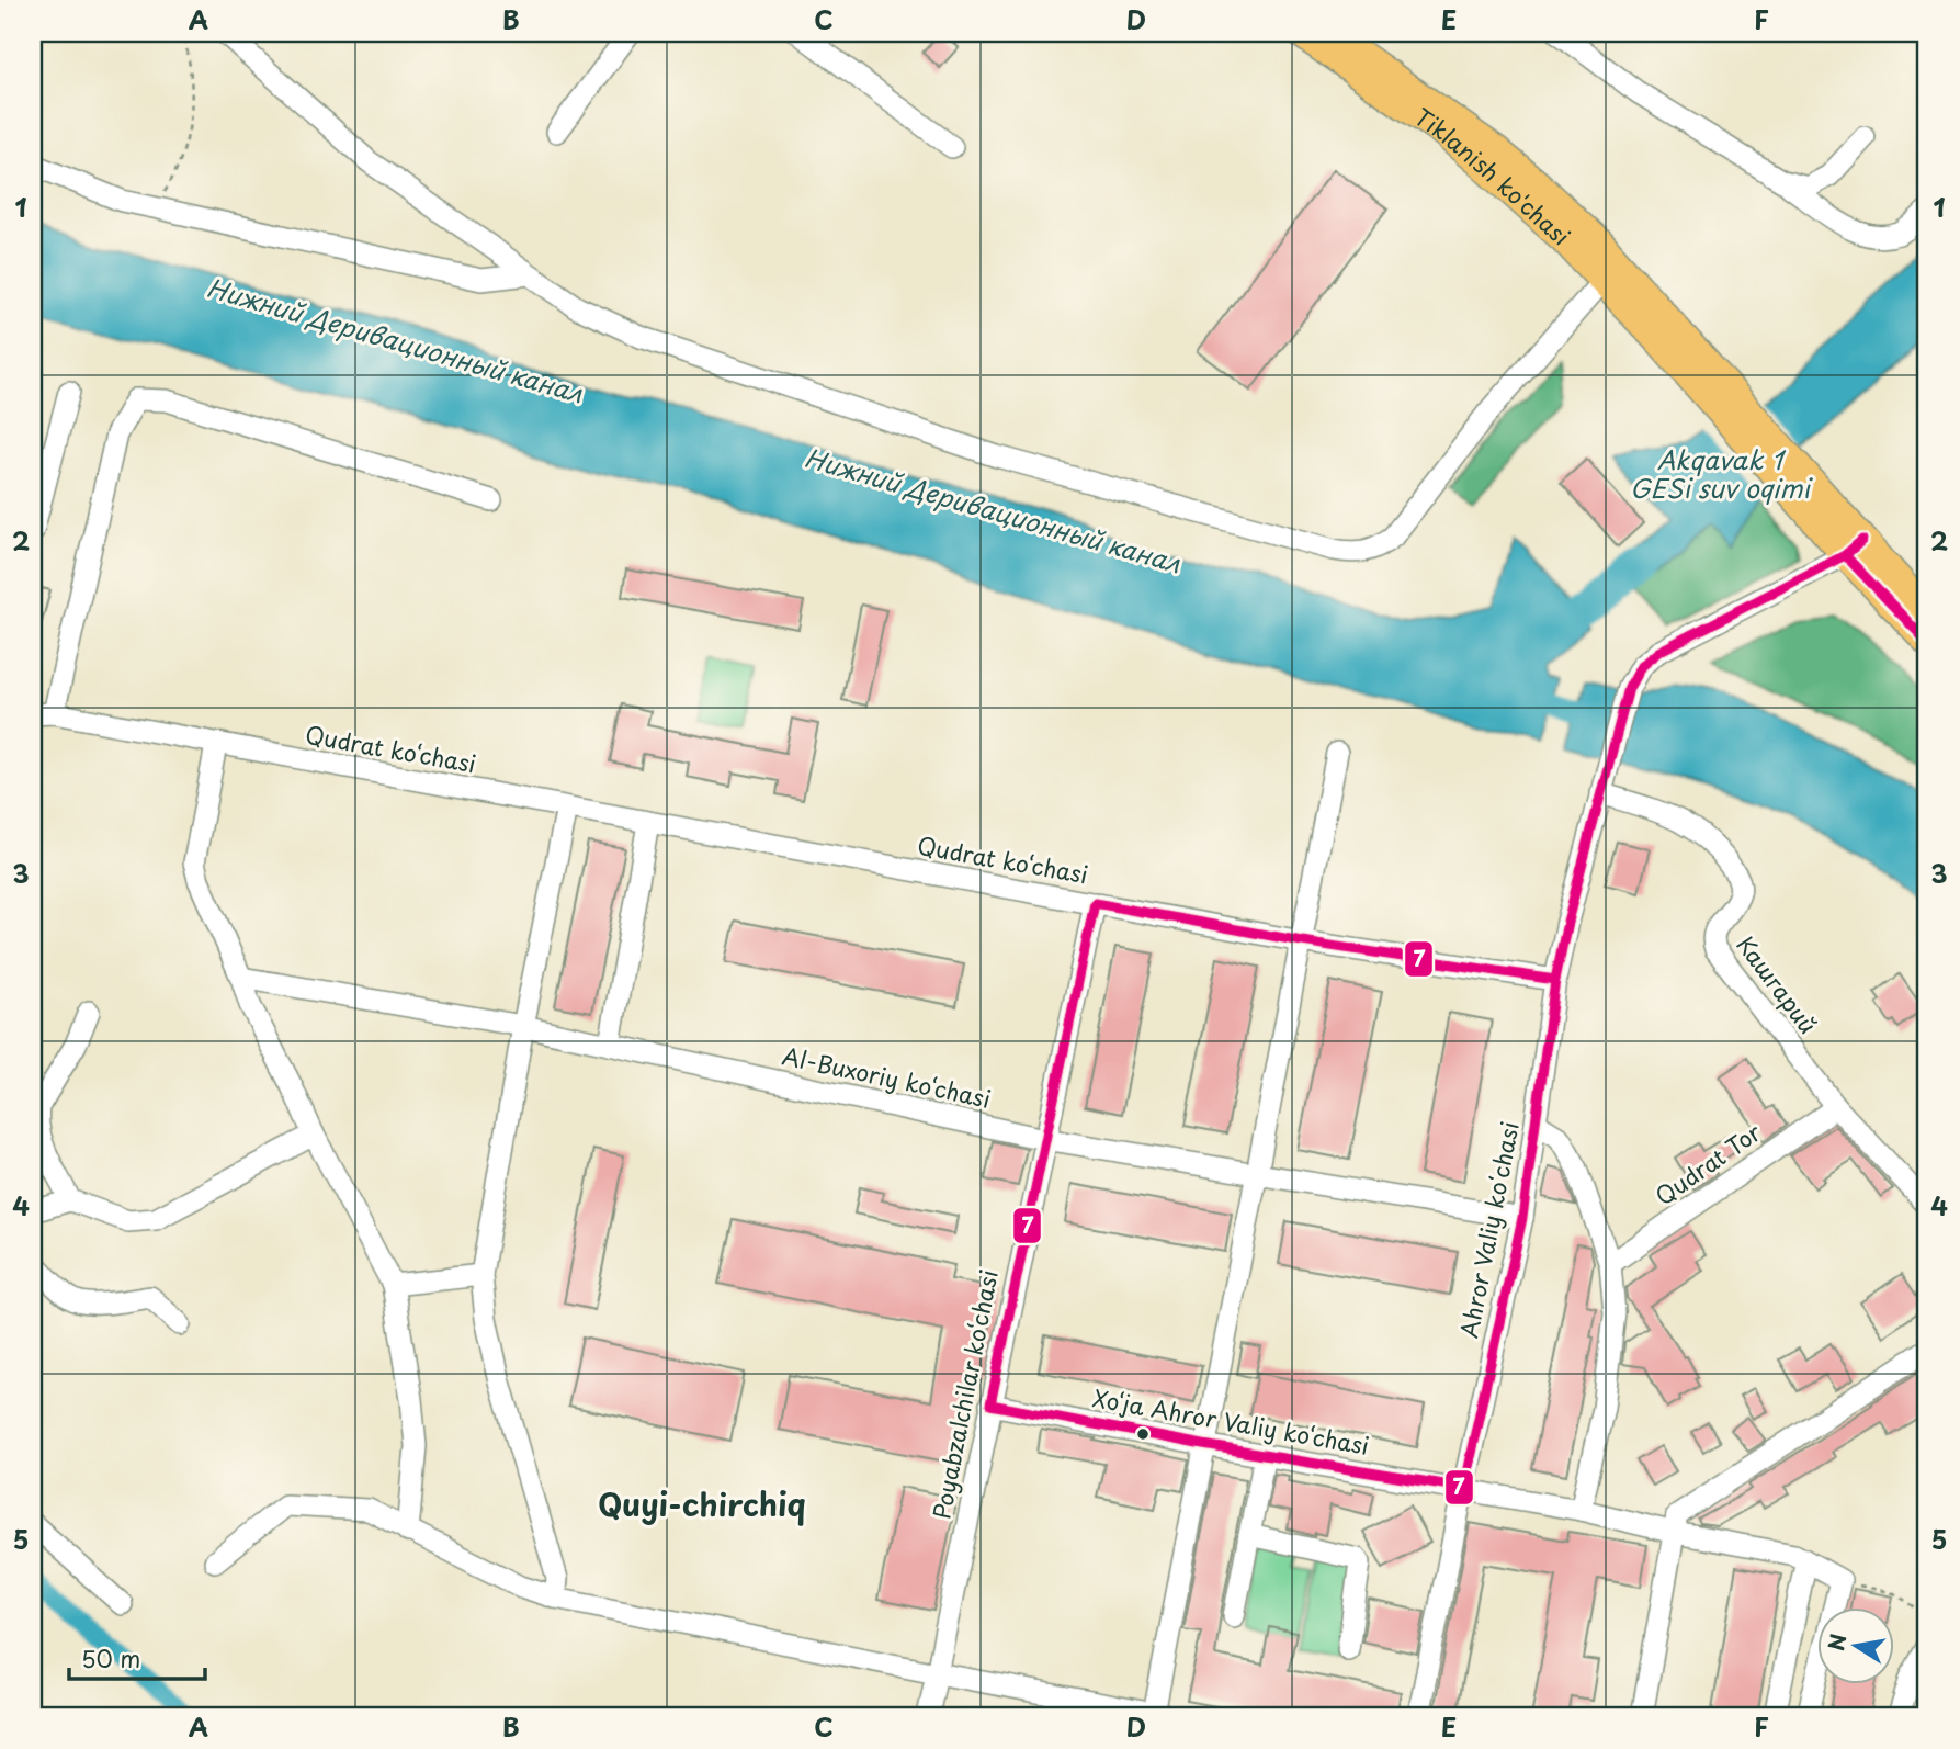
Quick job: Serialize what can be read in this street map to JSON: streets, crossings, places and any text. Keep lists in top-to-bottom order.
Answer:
{
  "streets": {
    "main road": ["Tiklanish ko'chasi"],
    "street": [
      "Qudrat ko‘chasi",
      "Кашгарий",
      "Al-Buxoriy ko‘chasi",
      "Qudrat Tor",
      "Ahror Valiy koʻchasi",
      "Poyabzalchilar ko‘chasi",
      "Xo‘ja Ahror Valiy ko‘chasi"
    ]
  },
  "crossings": [
    ["Qudrat ko‘chasi", "Ahror Valiy koʻchasi"],
    ["Qudrat ko‘chasi", "Poyabzalchilar ko‘chasi"],
    ["Кашгарий", "Qudrat Tor"],
    ["Al-Buxoriy ko‘chasi", "Ahror Valiy koʻchasi"],
    ["Al-Buxoriy ko‘chasi", "Poyabzalchilar ko‘chasi"],
    ["Ahror Valiy koʻchasi", "Xo‘ja Ahror Valiy ko‘chasi"],
    ["Poyabzalchilar ko‘chasi", "Xo‘ja Ahror Valiy ko‘chasi"]
  ],
  "districts": ["Quyi-chirchiq"],
  "water": ["Нижний Деривационный канал", "Akqavak 1 GESi suv oqimi"],
  "lines": ["transit line 7"],
  "scale_bar": "50 m",
  "north": "left",
  "grid": {
    "columns": [
      "A",
      "B",
      "C",
      "D",
      "E",
      "F"
    ],
    "rows": [
      "1",
      "2",
      "3",
      "4",
      "5"
    ]
  }
}
